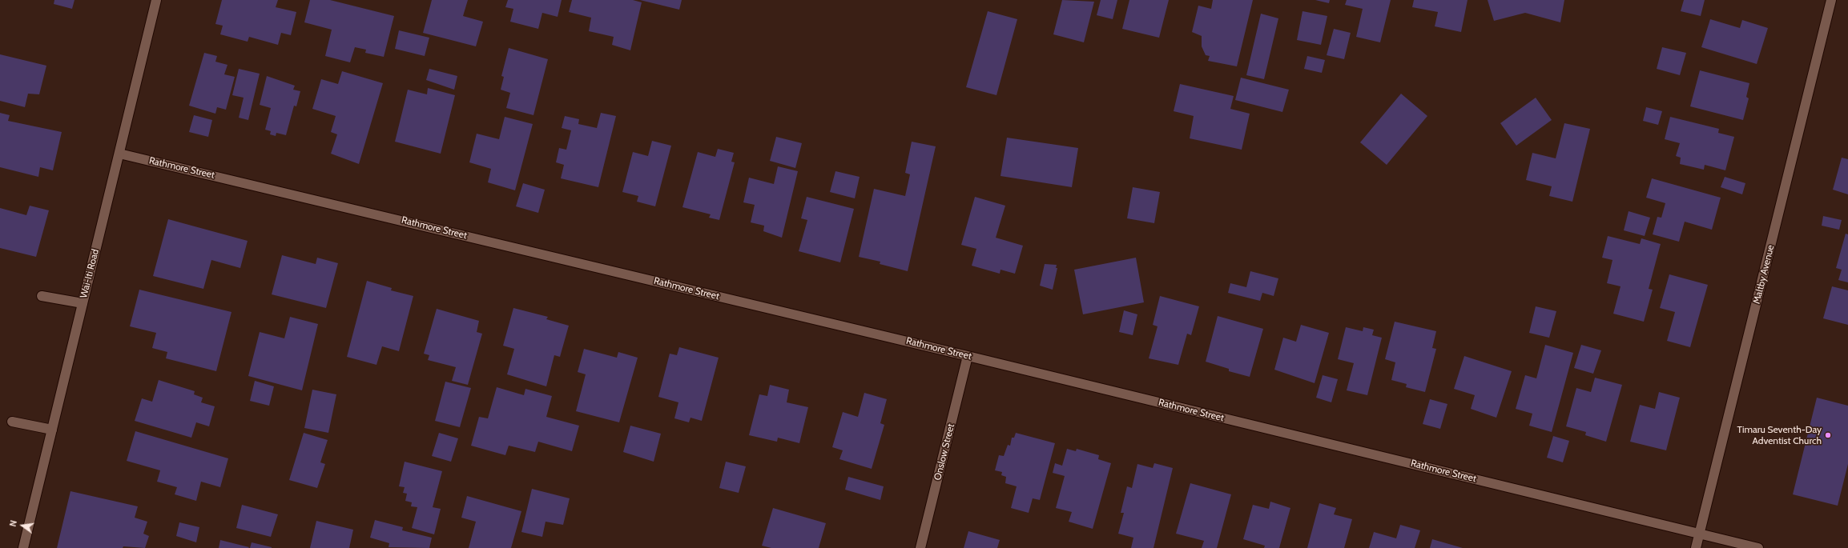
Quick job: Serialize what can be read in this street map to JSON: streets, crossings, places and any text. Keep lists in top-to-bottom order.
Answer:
{
  "streets": {
    "street": [
      "Rathmore Street",
      "Wai-Iti Road",
      "Maltby Avenue",
      "Onslow Street"
    ]
  },
  "crossings": [
    ["Rathmore Street", "Wai-Iti Road"],
    ["Rathmore Street", "Maltby Avenue"],
    ["Rathmore Street", "Onslow Street"]
  ],
  "places": ["Timaru Seventh-Day Adventist Church"],
  "north": "left"
}
